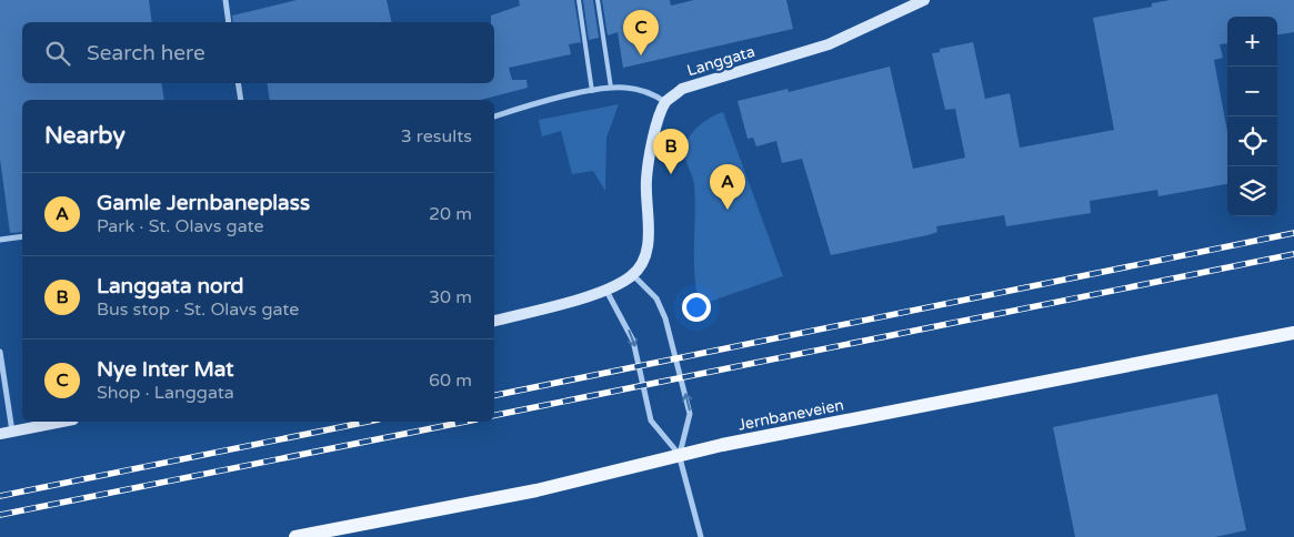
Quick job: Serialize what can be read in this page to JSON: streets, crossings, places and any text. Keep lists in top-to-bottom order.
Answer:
{
  "streets": {
    "main road": ["Jernbaneveien"],
    "street": ["Langgata"]
  },
  "page": {
    "pins": ["C", "B", "A"],
    "map_buttons": ["+", "−"],
    "search": "Search here",
    "heading": ["Nearby", "3 results"],
    "list": [
      {
        "mark": "A",
        "name": "Gamle Jernbaneplass",
        "note": "Park · St. Olavs gate",
        "value": "20 m"
      },
      {
        "mark": "B",
        "name": "Langgata nord",
        "note": "Bus stop · St. Olavs gate",
        "value": "30 m"
      },
      {
        "mark": "C",
        "name": "Nye Inter Mat",
        "note": "Shop · Langgata",
        "value": "60 m"
      }
    ]
  }
}
